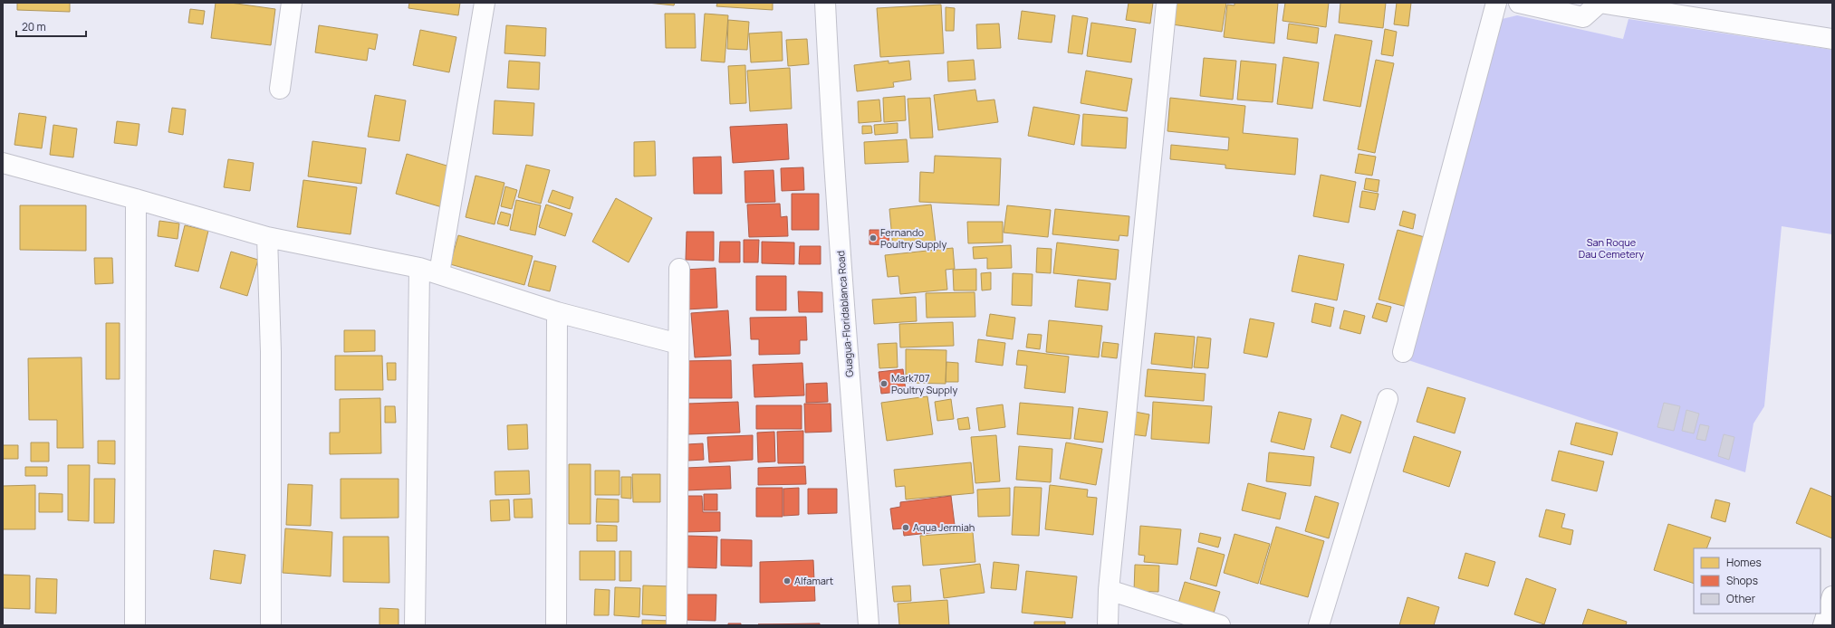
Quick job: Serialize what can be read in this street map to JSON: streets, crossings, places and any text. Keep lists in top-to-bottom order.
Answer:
{
  "streets": {
    "street": ["Guagua-Floridablanca Road"]
  },
  "parks": ["San Roque Dau Cemetery"],
  "places": [
    "Fernando Poultry Supply",
    "Mark707 Poultry Supply",
    "Aqua Jermiah",
    "Alfamart"
  ],
  "legend": ["Homes", "Shops", "Other"],
  "scale_bar": "20 m"
}
